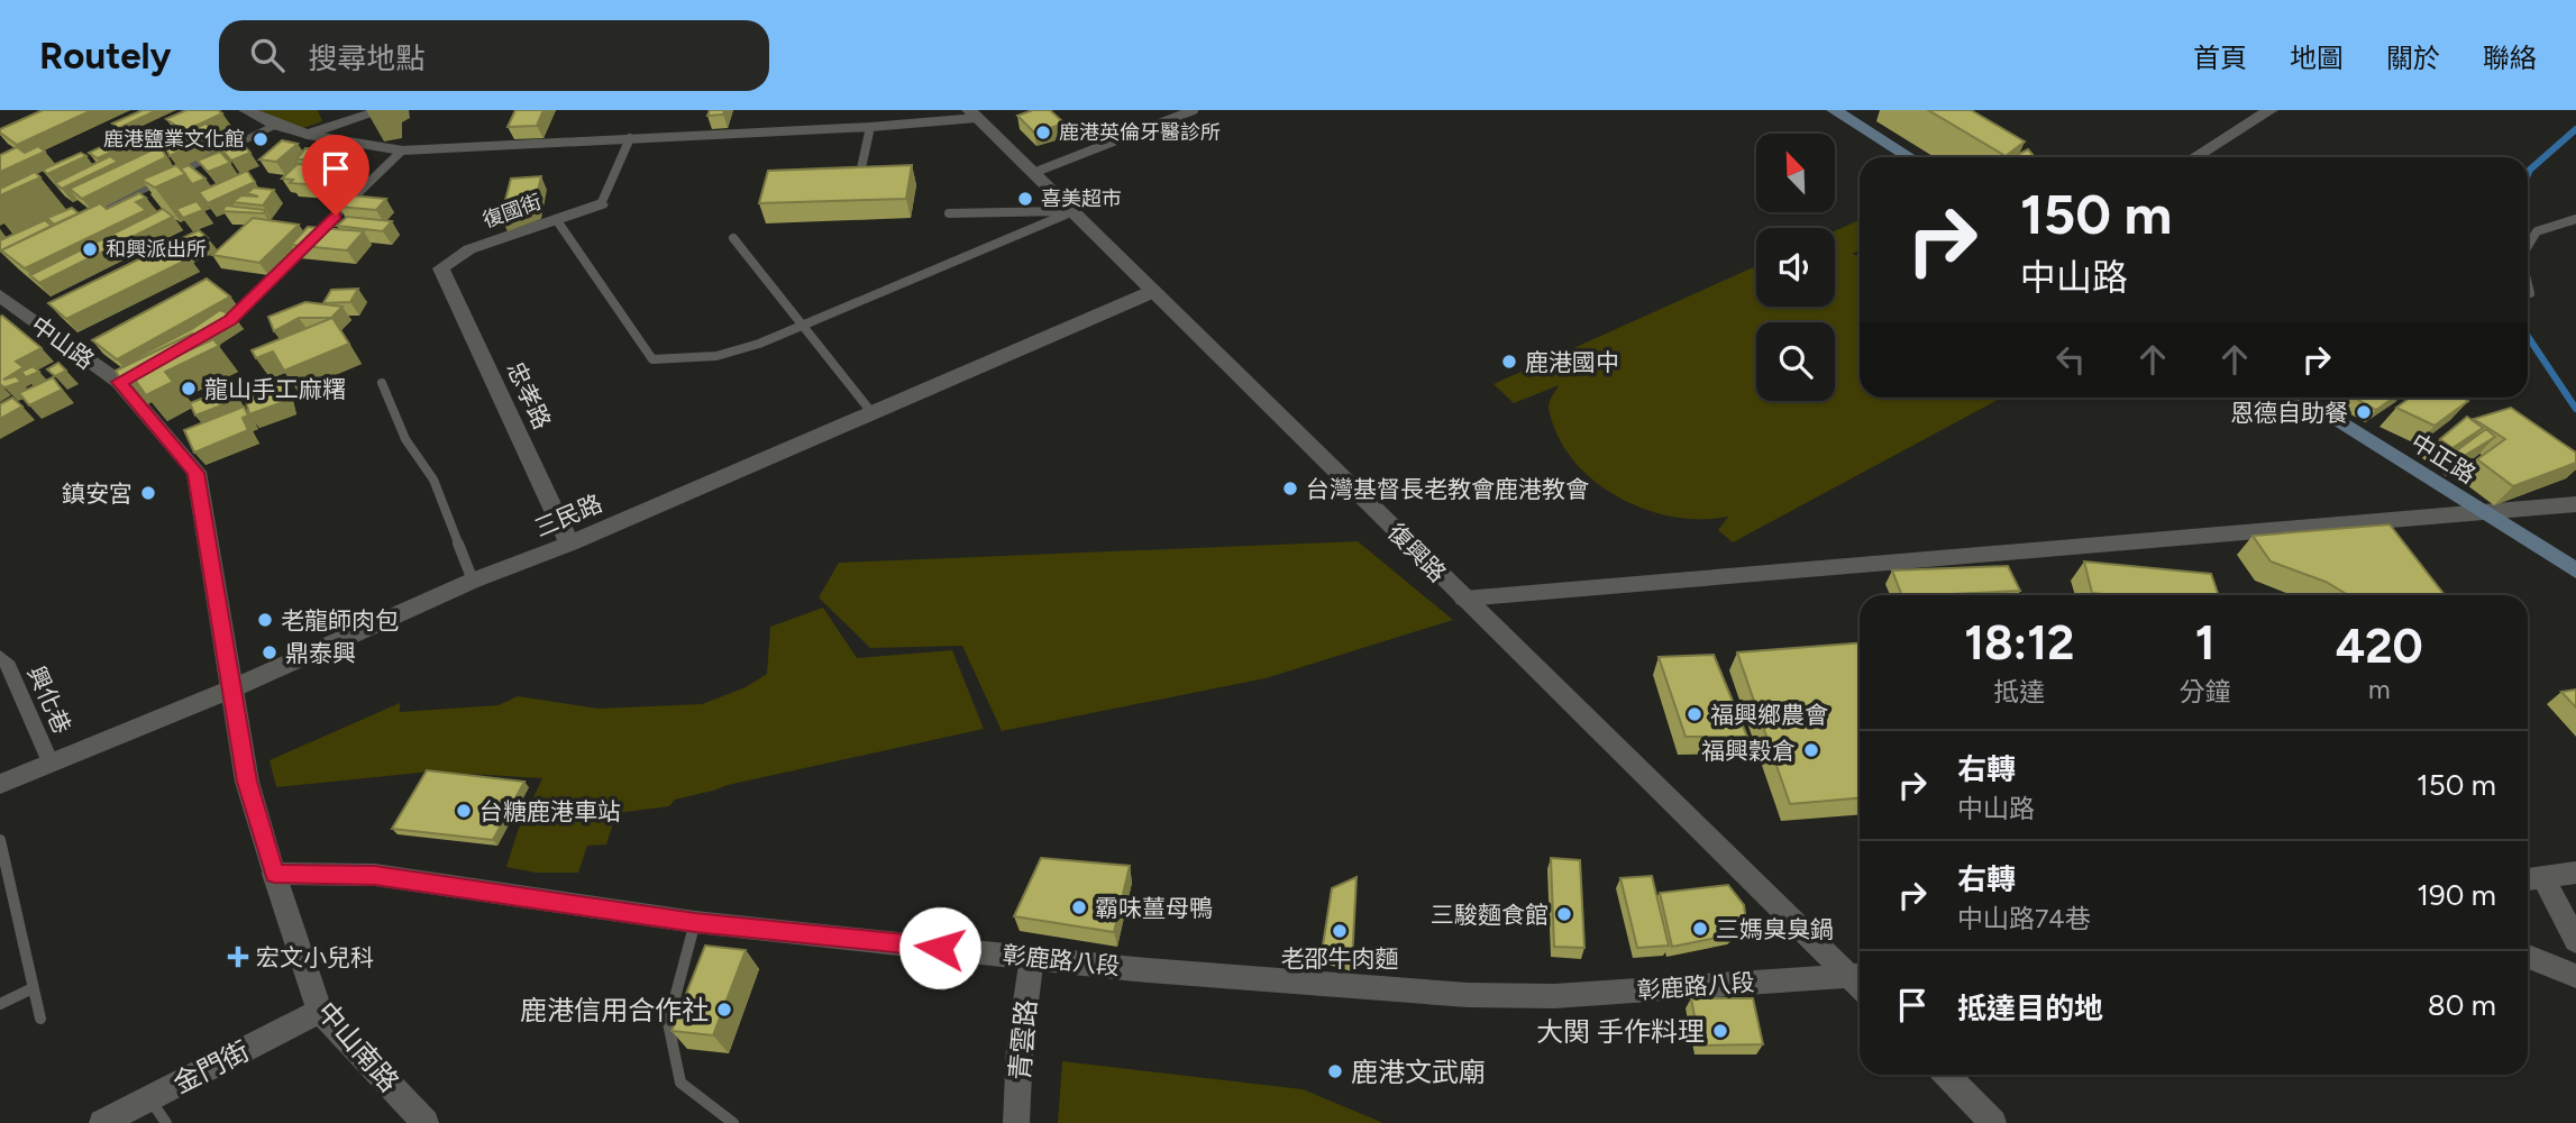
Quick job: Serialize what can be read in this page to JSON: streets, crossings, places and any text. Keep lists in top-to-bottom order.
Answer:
{
  "streets": {
    "main road": ["中正路"],
    "street": [
      "復國街",
      "中山路",
      "忠孝路",
      "三民路",
      "復興路",
      "興化巷",
      "彰鹿路八段",
      "青雲路",
      "中山南路",
      "金門街"
    ]
  },
  "crossings": [
    ["復國街", "忠孝路"],
    ["中山路", "三民路"],
    ["中山路", "彰鹿路八段"],
    ["中山路", "中山南路"],
    ["忠孝路", "三民路"],
    ["三民路", "復興路"],
    ["三民路", "興化巷"],
    ["彰鹿路八段", "青雲路"],
    ["彰鹿路八段", "中山南路"],
    ["中山南路", "金門街"]
  ],
  "places": {
    "other": [
      "鹿港英倫牙醫診所",
      "鹿港鹽業文化館",
      "喜美超市",
      "和興派出所",
      "鹿港國中",
      "龍山手工麻糬",
      "恩德自助餐",
      "台灣基督長老教會鹿港教會",
      "鎮安宮",
      "老龍師肉包",
      "鼎泰興",
      "福興鄉農會",
      "福興穀倉",
      "台糖鹿港車站",
      "霸味薑母鴨",
      "三駿麵食館",
      "三媽臭臭鍋",
      "老邵牛肉麵",
      "鹿港信用合作社",
      "大関 手作料理",
      "鹿港文武廟"
    ],
    "health": ["宏文小兒科"]
  },
  "north": "top left",
  "page": {
    "header": "Routely",
    "search": "搜尋地點",
    "nav": [
      "首頁",
      "地圖",
      "關於",
      "聯絡"
    ],
    "turn": ["150 m", "中山路"],
    "eta": [
      "18:12",
      "抵達",
      "1",
      "分鐘",
      "420",
      "m"
    ],
    "list": [
      {
        "name": "右轉",
        "note": "中山路",
        "value": "150 m"
      },
      {
        "name": "右轉",
        "note": "中山路74巷",
        "value": "190 m"
      },
      {
        "name": "抵達目的地",
        "value": "80 m"
      }
    ]
  }
}
